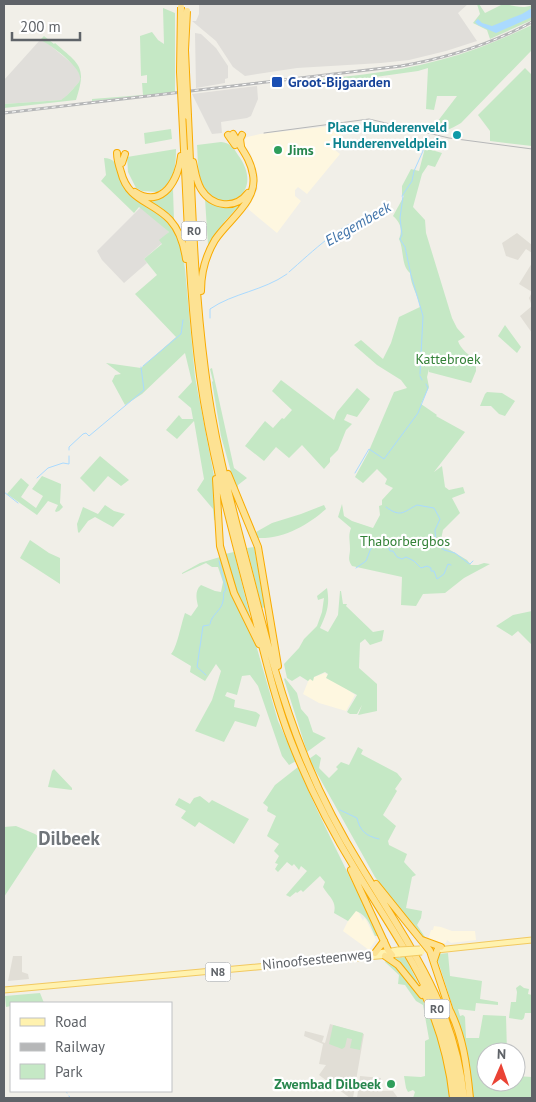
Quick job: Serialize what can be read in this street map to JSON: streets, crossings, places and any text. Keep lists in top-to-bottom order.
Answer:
{
  "streets": {
    "highway": ["R0"],
    "main road": ["Ninoofsesteenweg", "N8"]
  },
  "districts": ["Dilbeek"],
  "water": ["Elegembeek"],
  "parks": ["Kattebroek", "Thaborbergbos"],
  "places": {
    "transit": ["Groot-Bijgaarden"],
    "other": ["Place Hunderenveld - Hunderenveldplein", "Jims", "Zwembad Dilbeek"]
  },
  "legend": ["Road", "Railway", "Park"],
  "scale_bar": "200 m",
  "north": "top"
}
